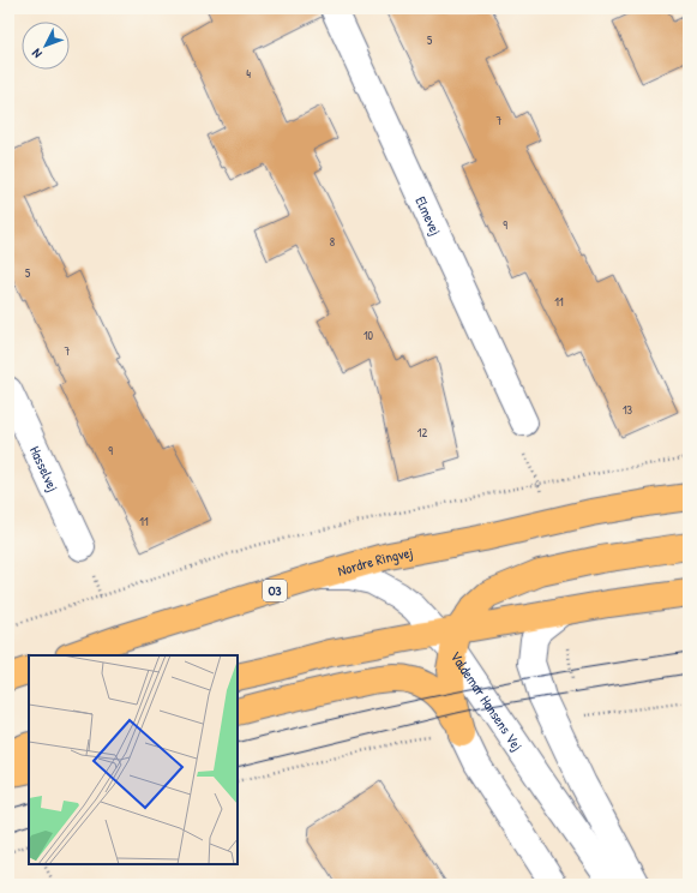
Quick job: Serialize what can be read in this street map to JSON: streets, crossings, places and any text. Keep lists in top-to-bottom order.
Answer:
{
  "streets": {
    "main road": ["Nordre Ringvej", "O3"],
    "street": ["Elmevej", "Hasselvej", "Valdemar Hansens Vej"]
  },
  "crossings": [
    ["Nordre Ringvej", "Valdemar Hansens Vej"]
  ],
  "house_numbers": [
    "5",
    "4",
    "7",
    "9",
    "8",
    "5",
    "11",
    "10",
    "7",
    "13",
    "12",
    "9",
    "11"
  ],
  "north": "bottom left"
}
